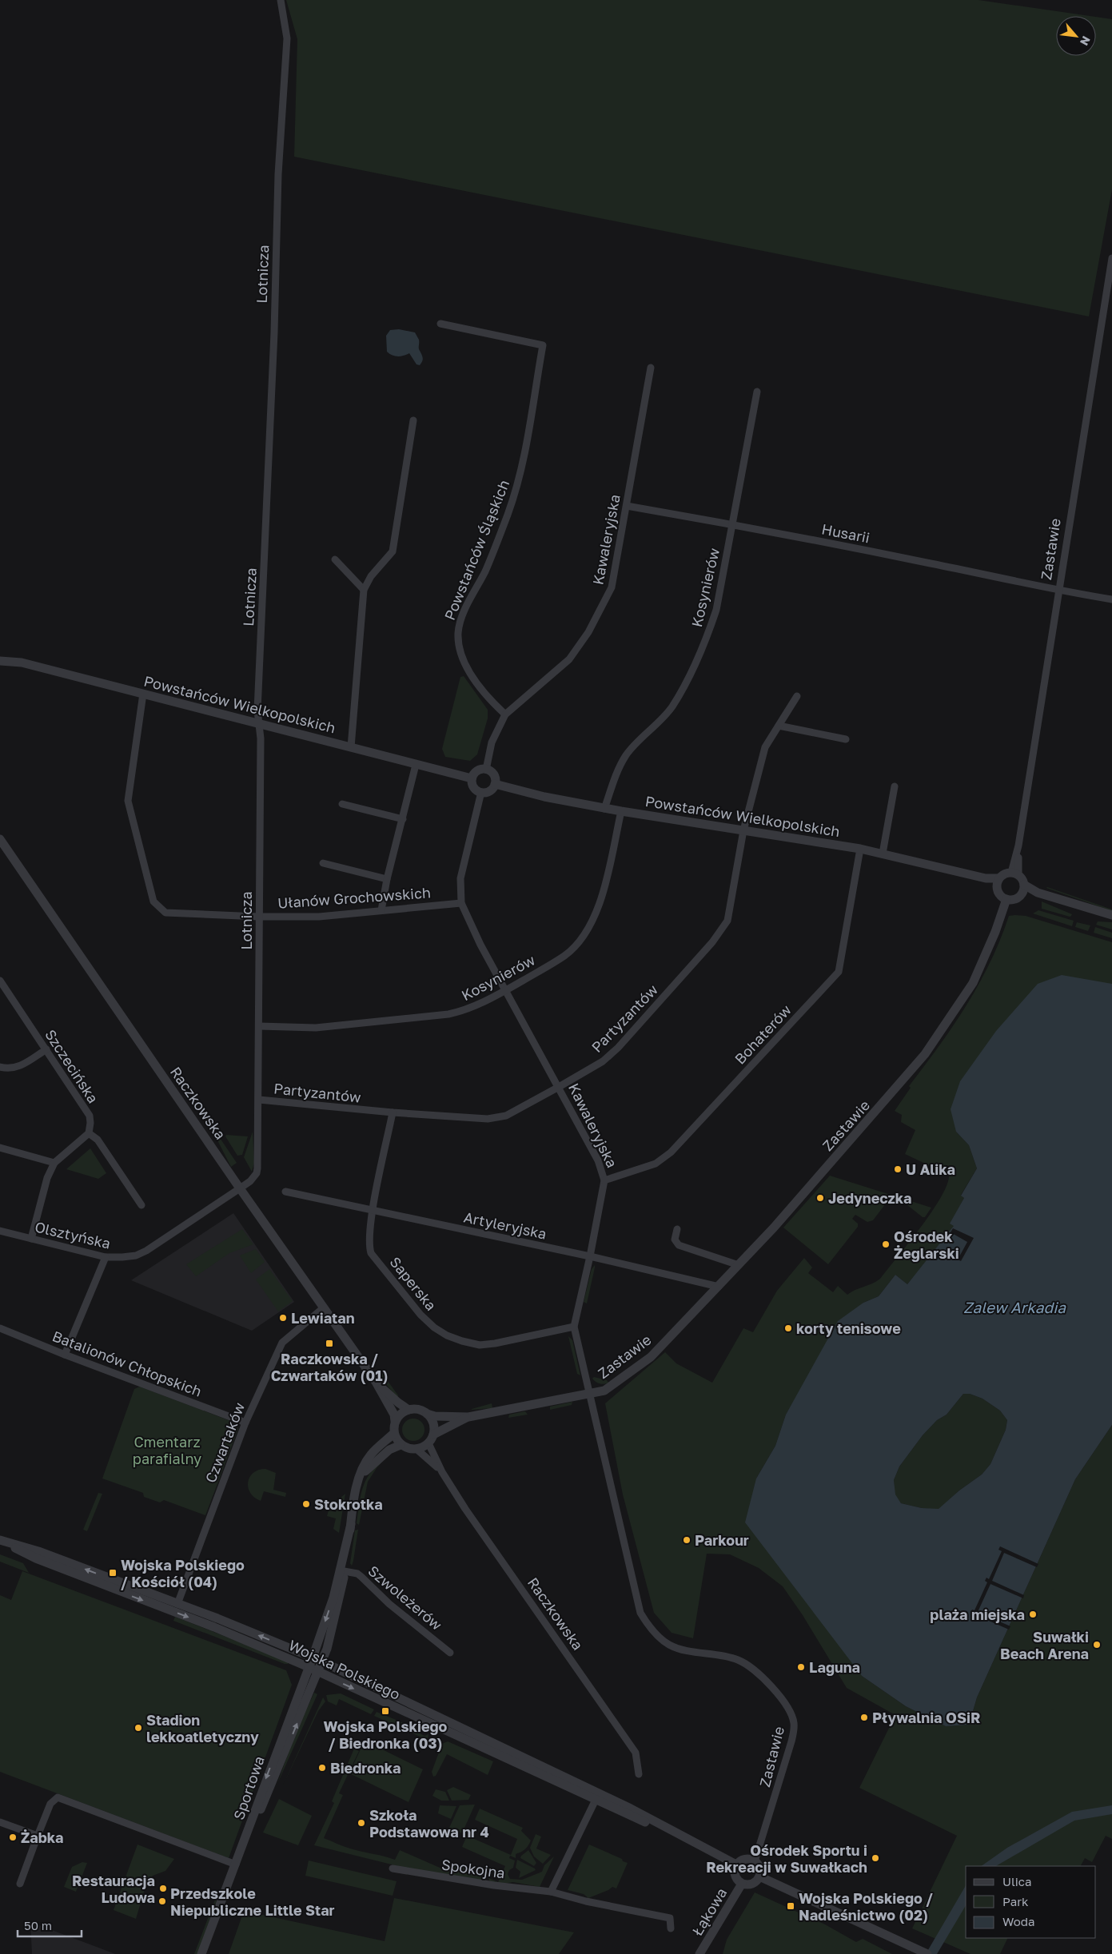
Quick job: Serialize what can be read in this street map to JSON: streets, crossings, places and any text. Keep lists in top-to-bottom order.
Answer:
{
  "streets": {
    "street": [
      "Lotnicza",
      "Husarii",
      "Kawaleryjska",
      "Zastawie",
      "Powstańców Śląskich",
      "Kosynierów",
      "Powstańców Wielkopolskich",
      "Ułanów Grochowskich",
      "Partyzantów",
      "Bohaterów",
      "Szczecińska",
      "Raczkowska",
      "Artyleryjska",
      "Olsztyńska",
      "Saperska",
      "Batalionów Chłopskich",
      "Czwartaków",
      "Szwoleżerów",
      "Wojska Polskiego",
      "Sportowa",
      "Spokojna",
      "Łąkowa"
    ]
  },
  "crossings": [
    ["Lotnicza", "Kosynierów"],
    ["Lotnicza", "Powstańców Wielkopolskich"],
    ["Lotnicza", "Ułanów Grochowskich"],
    ["Lotnicza", "Partyzantów"],
    ["Lotnicza", "Raczkowska"],
    ["Lotnicza", "Olsztyńska"],
    ["Husarii", "Kawaleryjska"],
    ["Husarii", "Zastawie"],
    ["Husarii", "Kosynierów"],
    ["Kawaleryjska", "Zastawie"],
    ["Kawaleryjska", "Powstańców Śląskich"],
    ["Kawaleryjska", "Kosynierów"],
    ["Kawaleryjska", "Powstańców Wielkopolskich"],
    ["Kawaleryjska", "Ułanów Grochowskich"],
    ["Kawaleryjska", "Partyzantów"],
    ["Kawaleryjska", "Bohaterów"],
    ["Kawaleryjska", "Artyleryjska"],
    ["Kawaleryjska", "Saperska"],
    ["Zastawie", "Powstańców Wielkopolskich"],
    ["Zastawie", "Artyleryjska"],
    ["Zastawie", "Łąkowa"],
    ["Kosynierów", "Powstańców Wielkopolskich"],
    ["Powstańców Wielkopolskich", "Ułanów Grochowskich"],
    ["Powstańców Wielkopolskich", "Partyzantów"],
    ["Powstańców Wielkopolskich", "Bohaterów"],
    ["Partyzantów", "Saperska"],
    ["Raczkowska", "Olsztyńska"],
    ["Raczkowska", "Czwartaków"],
    ["Artyleryjska", "Saperska"],
    ["Batalionów Chłopskich", "Czwartaków"],
    ["Czwartaków", "Wojska Polskiego"],
    ["Szwoleżerów", "Sportowa"],
    ["Wojska Polskiego", "Sportowa"]
  ],
  "water": ["Zalew Arkadia"],
  "parks": ["Cmentarz parafialny"],
  "places": {
    "other": [
      "U Alika",
      "Jedyneczka",
      "Ośrodek Żeglarski",
      "Lewiatan",
      "korty tenisowe",
      "Stokrotka",
      "Parkour",
      "plaża miejska",
      "Suwałki Beach Arena",
      "Laguna",
      "Pływalnia OSiR",
      "Stadion lekkoatletyczny",
      "Biedronka",
      "Szkoła Podstawowa nr 4",
      "Żabka",
      "Ośrodek Sportu i Rekreacji w Suwałkach",
      "Restauracja Ludowa",
      "Przedszkole Niepubliczne Little Star"
    ],
    "transit": [
      "Raczkowska / Czwartaków (01)",
      "Wojska Polskiego / Kościół (04)",
      "Wojska Polskiego / Biedronka (03)",
      "Wojska Polskiego / Nadleśnictwo (02)"
    ]
  },
  "legend": ["Ulica", "Park", "Woda"],
  "scale_bar": "50 m",
  "north": "bottom right"
}
